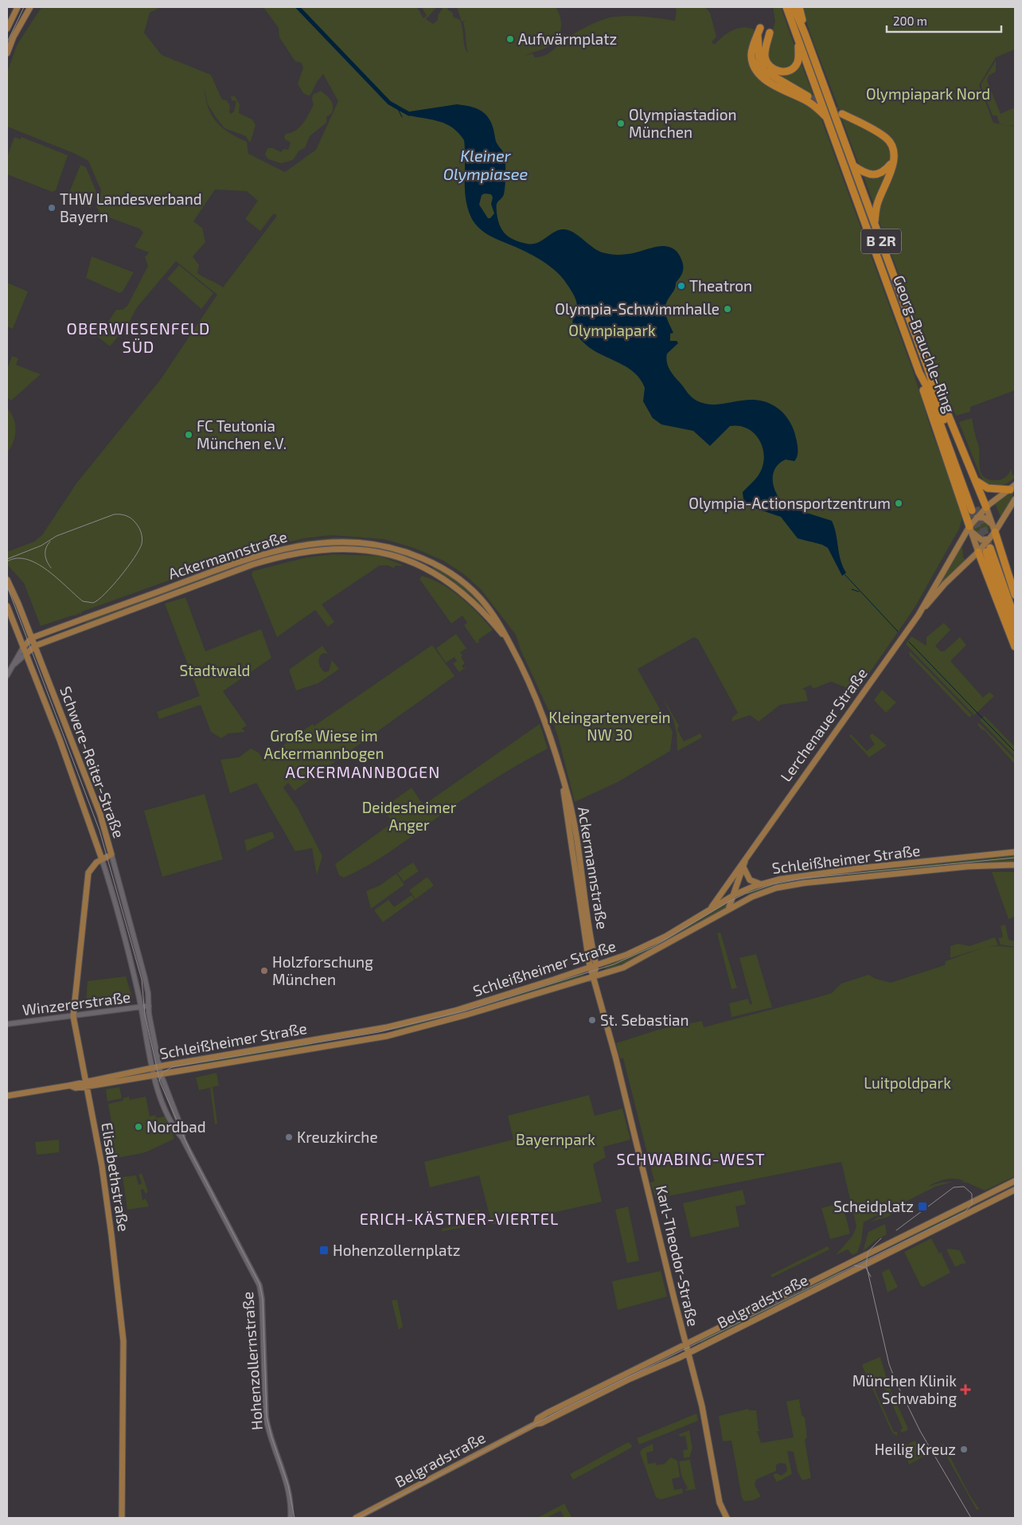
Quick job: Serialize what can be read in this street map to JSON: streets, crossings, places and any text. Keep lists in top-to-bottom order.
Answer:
{
  "streets": {
    "highway": ["B 2R", "Georg-Brauchle-Ring"],
    "main road": [
      "Ackermannstraße",
      "Lerchenauer Straße",
      "Schwere-Reiter-Straße",
      "Schleißheimer Straße",
      "Elisabethstraße",
      "Karl-Theodor-Straße",
      "Belgradstraße"
    ],
    "street": ["Winzererstraße", "Hohenzollernstraße"]
  },
  "crossings": [
    ["B 2R", "Georg-Brauchle-Ring"],
    ["Ackermannstraße", "Schwere-Reiter-Straße"],
    ["Ackermannstraße", "Schleißheimer Straße"],
    ["Ackermannstraße", "Karl-Theodor-Straße"],
    ["Lerchenauer Straße", "Schleißheimer Straße"],
    ["Schwere-Reiter-Straße", "Winzererstraße"],
    ["Schwere-Reiter-Straße", "Elisabethstraße"],
    ["Schwere-Reiter-Straße", "Hohenzollernstraße"],
    ["Schleißheimer Straße", "Elisabethstraße"],
    ["Schleißheimer Straße", "Karl-Theodor-Straße"],
    ["Schleißheimer Straße", "Hohenzollernstraße"],
    ["Winzererstraße", "Elisabethstraße"],
    ["Winzererstraße", "Hohenzollernstraße"],
    ["Karl-Theodor-Straße", "Belgradstraße"]
  ],
  "districts": [
    "OBERWIESENFELD SÜD",
    "ACKERMANNBOGEN",
    "SCHWABING-WEST",
    "ERICH-KÄSTNER-VIERTEL"
  ],
  "water": ["Kleiner Olympiasee"],
  "parks": [
    "Olympiapark Nord",
    "Olympiapark",
    "Stadtwald",
    "Kleingartenverein NW 30",
    "Große Wiese im Ackermannbogen",
    "Deidesheimer Anger",
    "Luitpoldpark",
    "Bayernpark"
  ],
  "places": {
    "other": [
      "Aufwärmplatz",
      "Olympiastadion München",
      "THW Landesverband Bayern",
      "Theatron",
      "Olympia-Schwimmhalle",
      "FC Teutonia München e.V.",
      "Olympia-Actionsportzentrum",
      "Holzforschung München",
      "St. Sebastian",
      "Nordbad",
      "Kreuzkirche",
      "Heilig Kreuz"
    ],
    "transit": ["Scheidplatz", "Hohenzollernplatz"],
    "health": ["München Klinik Schwabing"]
  },
  "scale_bar": "200 m"
}
